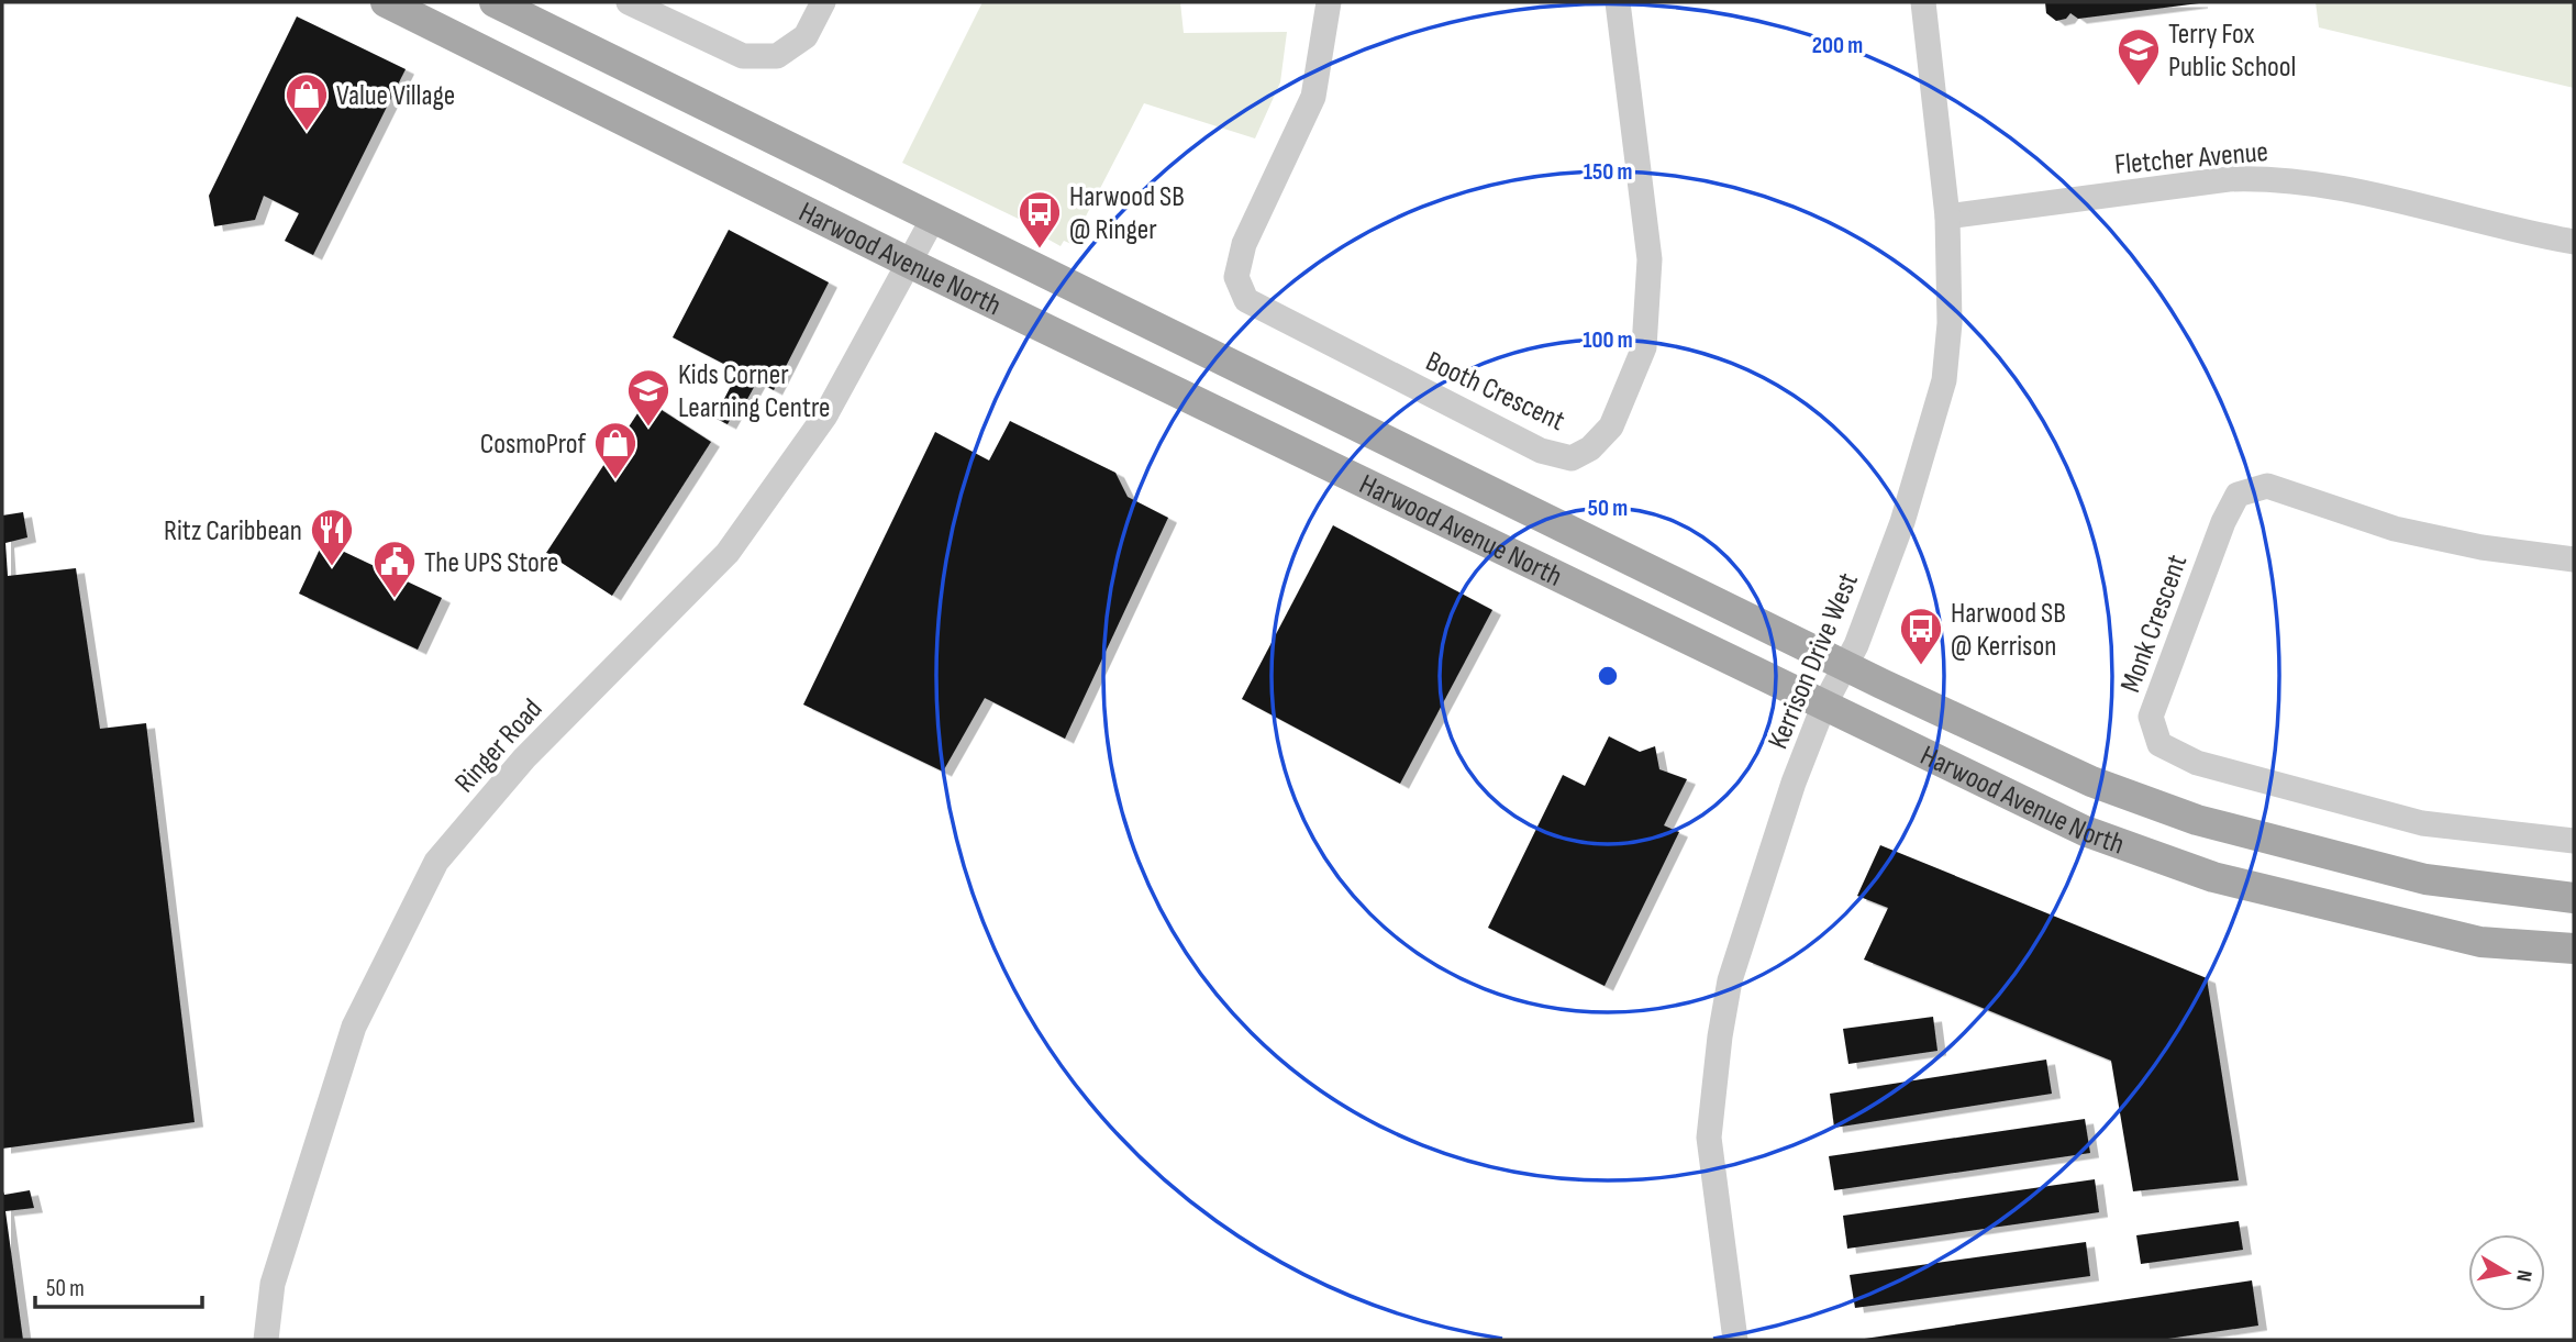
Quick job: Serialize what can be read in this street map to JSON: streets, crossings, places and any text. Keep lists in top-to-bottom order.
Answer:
{
  "streets": {
    "main road": ["Harwood Avenue North"],
    "street": [
      "Fletcher Avenue",
      "Booth Crescent",
      "Monk Crescent",
      "Kerrison Drive West",
      "Ringer Road"
    ]
  },
  "crossings": [
    ["Fletcher Avenue", "Kerrison Drive West"],
    ["Harwood Avenue North", "Kerrison Drive West"],
    ["Harwood Avenue North", "Ringer Road"]
  ],
  "places": {
    "school or university": ["Terry Fox Public School", "Kids Corner Learning Centre"],
    "shop": ["Value Village", "CosmoProf"],
    "bus stop": ["Harwood SB @ Ringer", "Harwood SB @ Kerrison"],
    "restaurant": ["Ritz Caribbean"],
    "public building": ["The UPS Store"]
  },
  "scale_bar": "50 m",
  "north": "right",
  "rings": [
    "200 m",
    "150 m",
    "100 m",
    "50 m"
  ]
}
